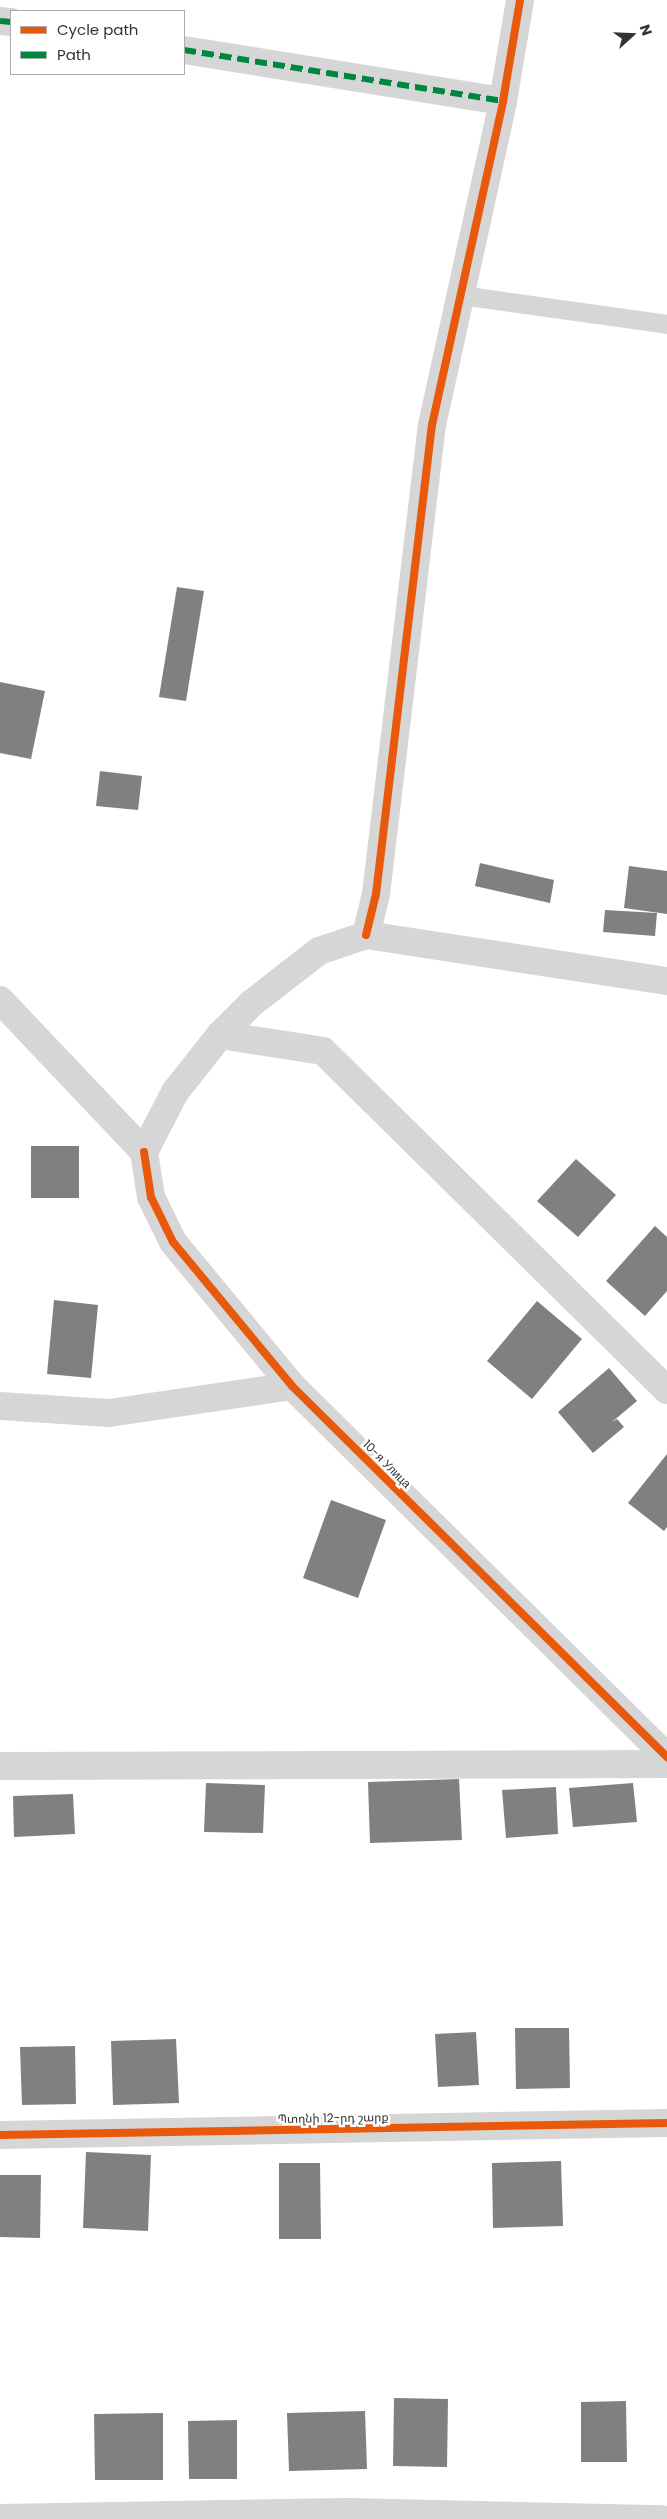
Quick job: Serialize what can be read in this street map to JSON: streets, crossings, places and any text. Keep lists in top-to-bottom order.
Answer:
{
  "streets": {
    "street": ["10-я Улица", "Պտղնի 12-րդ շարք"]
  },
  "legend": ["Cycle path", "Path"],
  "north": "right"
}
